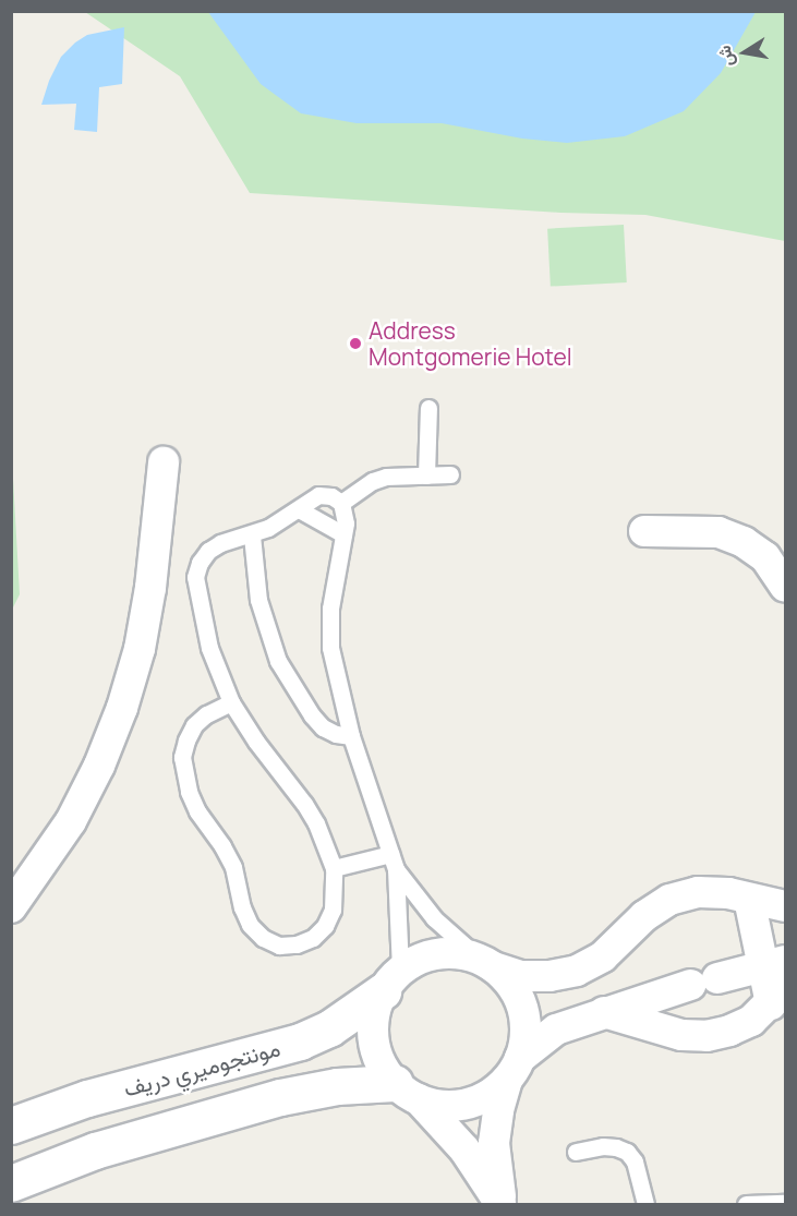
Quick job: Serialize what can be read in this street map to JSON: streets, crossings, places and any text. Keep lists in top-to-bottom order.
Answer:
{
  "streets": {
    "street": ["مونتجوميري دريف"]
  },
  "places": ["Address Montgomerie Hotel"],
  "north": "left"
}
